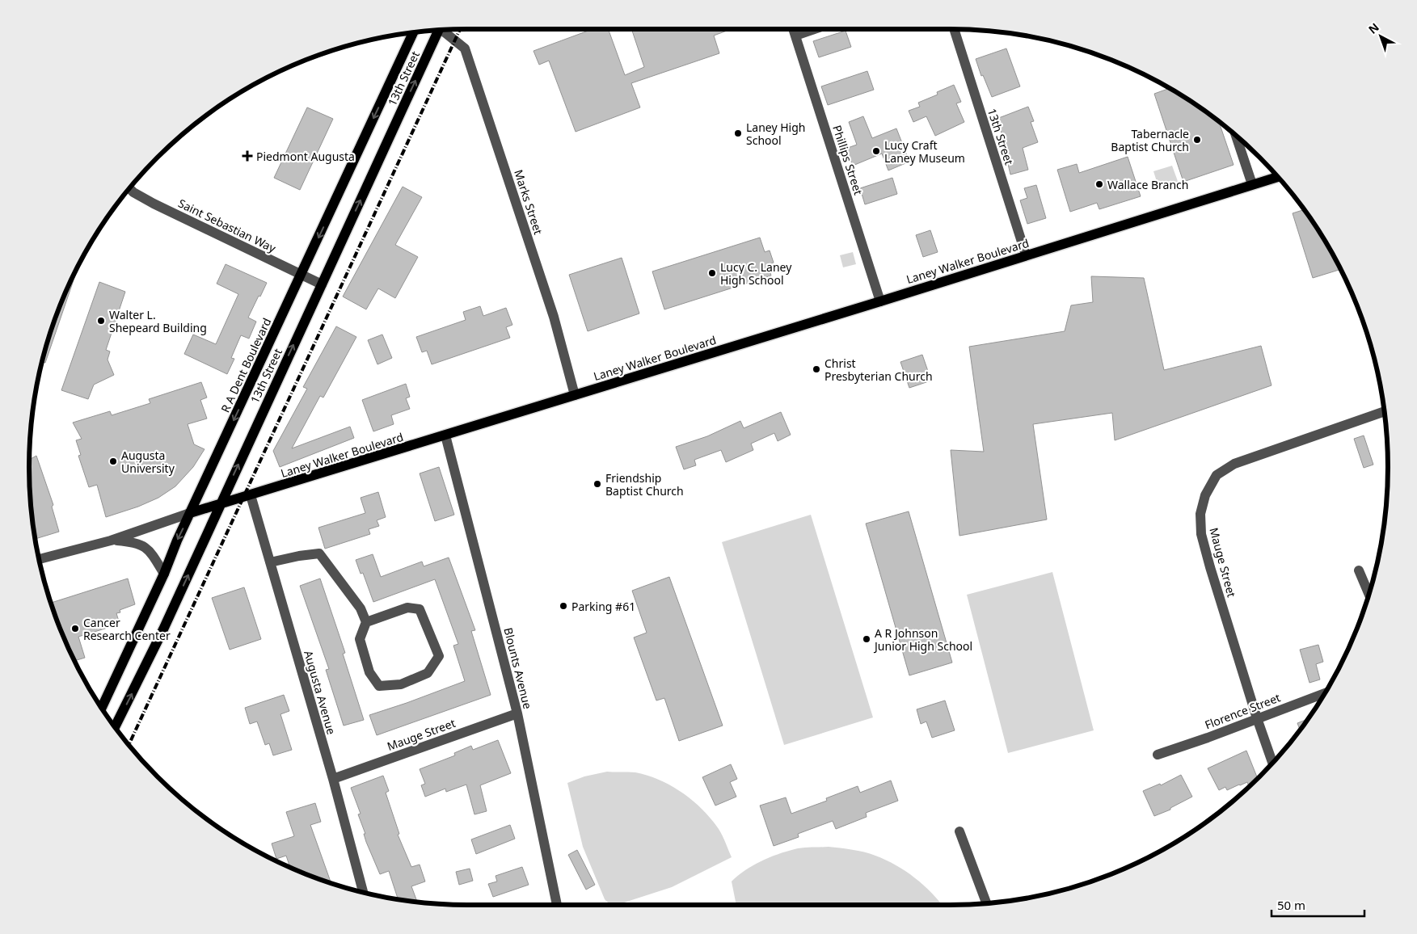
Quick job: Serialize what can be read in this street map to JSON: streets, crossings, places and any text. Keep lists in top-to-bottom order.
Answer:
{
  "streets": {
    "main road": ["13th Street", "Laney Walker Boulevard", "R A Dent Boulevard"],
    "street": [
      "Phillips Street",
      "Marks Street",
      "Saint Sebastian Way",
      "Mauge Street",
      "Blounts Avenue",
      "Augusta Avenue",
      "Florence Street"
    ]
  },
  "crossings": [
    ["13th Street", "Saint Sebastian Way"],
    ["13th Street", "Laney Walker Boulevard"],
    ["Phillips Street", "Laney Walker Boulevard"],
    ["Marks Street", "Laney Walker Boulevard"],
    ["Saint Sebastian Way", "R A Dent Boulevard"],
    ["Laney Walker Boulevard", "R A Dent Boulevard"],
    ["Laney Walker Boulevard", "Blounts Avenue"],
    ["Laney Walker Boulevard", "Augusta Avenue"],
    ["Mauge Street", "Blounts Avenue"],
    ["Mauge Street", "Augusta Avenue"],
    ["Mauge Street", "Florence Street"]
  ],
  "one_way": ["13th Street", "R A Dent Boulevard"],
  "places": {
    "other": [
      "Laney High School",
      "Tabernacle Baptist Church",
      "Lucy Craft Laney Museum",
      "Wallace Branch",
      "Lucy C. Laney High School",
      "Walter L. Shepeard Building",
      "Christ Presbyterian Church",
      "Augusta University",
      "Friendship Baptist Church",
      "Parking #61",
      "Cancer Research Center",
      "A R Johnson Junior High School"
    ],
    "health": ["Piedmont Augusta"]
  },
  "scale_bar": "50 m",
  "north": "top left"
}
